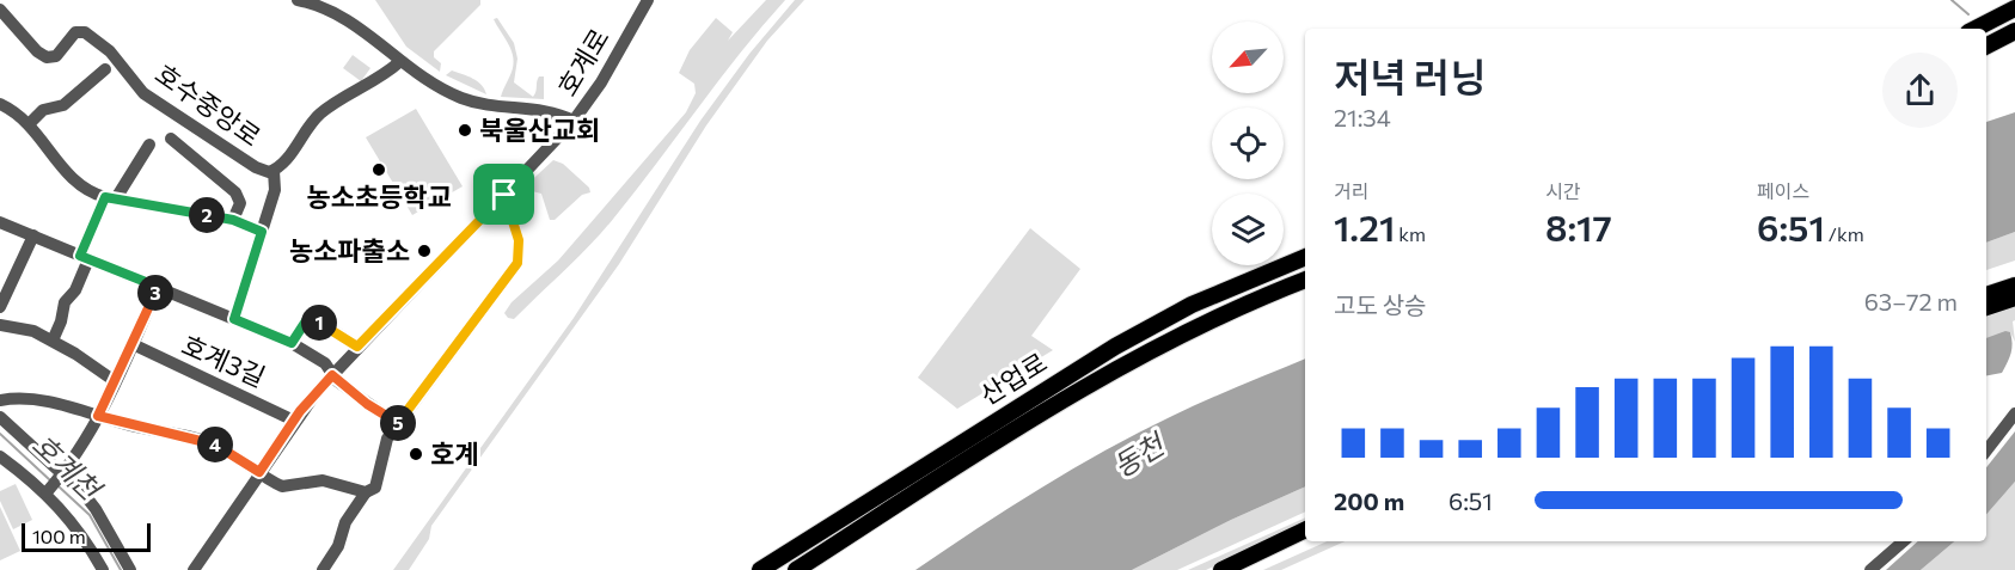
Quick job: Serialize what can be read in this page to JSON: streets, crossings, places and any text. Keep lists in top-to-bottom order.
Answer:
{
  "streets": {
    "main road": ["산업로"],
    "street": ["호계로", "호수중앙로", "호계3길"]
  },
  "crossings": [
    ["호계로", "호계3길"]
  ],
  "water": ["동천", "호계천"],
  "places": [
    "북울산교회",
    "농소초등학교",
    "농소파출소",
    "호계"
  ],
  "scale_bar": "100 m",
  "north": "bottom left",
  "page": {
    "heading": ["저녁 러닝", "21:34"],
    "stats": [
      ["거리", "1.21 km"],
      ["시간", "8:17"],
      ["페이스", "6:51 /km"]
    ],
    "pins": [
      "2",
      "3",
      "1",
      "5",
      "4"
    ],
    "chart": ["고도 상승", "63–72 m"],
    "list": [
      {
        "name": "200 m",
        "note": "6:51"
      }
    ],
    "scale": "100 m"
  }
}
